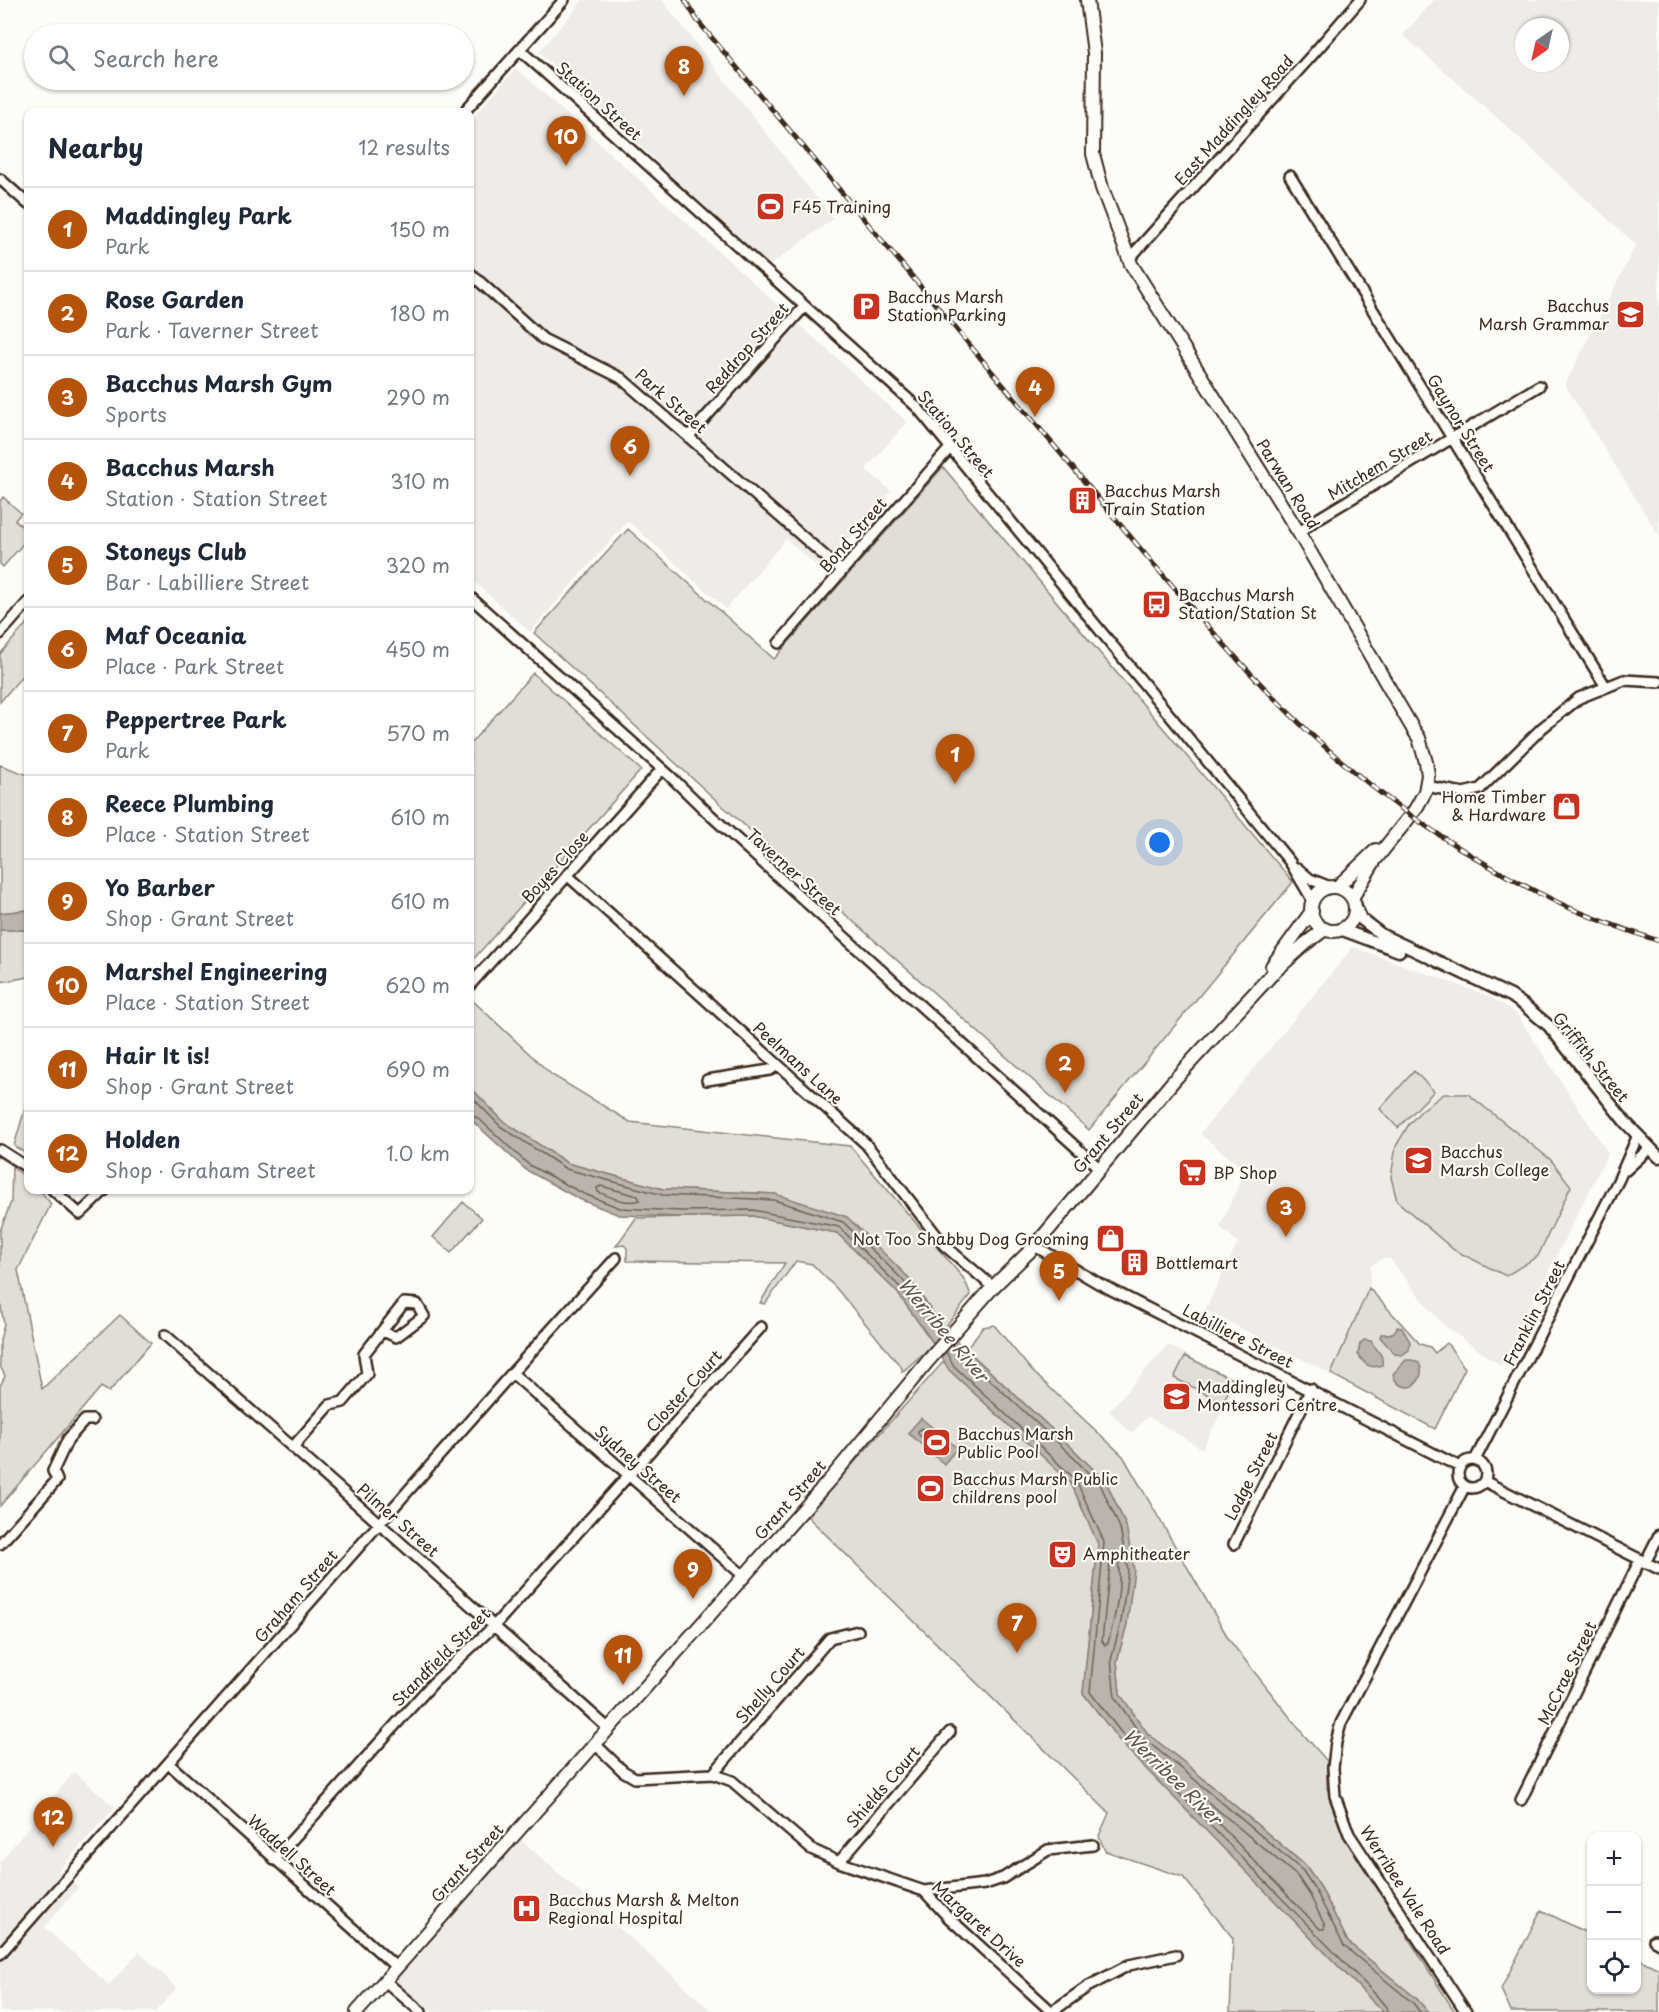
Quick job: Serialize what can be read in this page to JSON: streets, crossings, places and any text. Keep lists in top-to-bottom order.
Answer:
{
  "streets": {
    "main road": ["Parwan Road", "Grant Street"],
    "street": [
      "Station Street",
      "East Maddingley Road",
      "Reddrop Street",
      "Park Street",
      "Gaynor Street",
      "Mitchem Street",
      "Bond Street",
      "Boyes Close",
      "Taverner Street",
      "Griffith Street",
      "Peelmans Lane",
      "Franklin Street",
      "Labilliere Street",
      "Closter Court",
      "Sydney Street",
      "Lodge Street",
      "Pilmer Street",
      "Graham Street",
      "Standfield Street",
      "McCrae Street",
      "Shelly Court",
      "Shields Court",
      "Waddell Street",
      "Werribee Vale Road",
      "Margaret Drive"
    ]
  },
  "crossings": [
    ["Station Street", "Reddrop Street"],
    ["Station Street", "Bond Street"],
    ["Station Street", "Griffith Street"],
    ["Station Street", "Grant Street"],
    ["East Maddingley Road", "Parwan Road"],
    ["Reddrop Street", "Park Street"],
    ["Park Street", "Bond Street"],
    ["Gaynor Street", "Mitchem Street"],
    ["Mitchem Street", "Parwan Road"],
    ["Boyes Close", "Taverner Street"],
    ["Boyes Close", "Peelmans Lane"],
    ["Taverner Street", "Grant Street"],
    ["Griffith Street", "Grant Street"],
    ["Griffith Street", "Franklin Street"],
    ["Peelmans Lane", "Grant Street"],
    ["Grant Street", "Labilliere Street"],
    ["Grant Street", "Sydney Street"],
    ["Grant Street", "Pilmer Street"],
    ["Grant Street", "Waddell Street"],
    ["Franklin Street", "Labilliere Street"],
    ["Franklin Street", "Werribee Vale Road"],
    ["Labilliere Street", "Lodge Street"],
    ["Labilliere Street", "Werribee Vale Road"],
    ["Closter Court", "Sydney Street"],
    ["Closter Court", "Standfield Street"],
    ["Sydney Street", "Graham Street"],
    ["Sydney Street", "Standfield Street"],
    ["Pilmer Street", "Graham Street"],
    ["Pilmer Street", "Standfield Street"],
    ["Graham Street", "Waddell Street"],
    ["Standfield Street", "Waddell Street"],
    ["Shelly Court", "Margaret Drive"],
    ["Shields Court", "Margaret Drive"]
  ],
  "water": ["Werribee River"],
  "places": {
    "sports": ["F45 Training", "Bacchus Marsh Public Pool", "Bacchus Marsh Public childrens pool"],
    "parking": ["Bacchus Marsh Station Parking"],
    "school or university": ["Bacchus Marsh Grammar", "Bacchus Marsh College", "Maddingley Montessori Centre"],
    "building": ["Bacchus Marsh Train Station", "Bottlemart"],
    "bus stop": ["Bacchus Marsh Station/Station St"],
    "shop": ["Home Timber & Hardware", "Not Too Shabby Dog Grooming"],
    "supermarket": ["BP Shop"],
    "theatre": ["Amphitheater"],
    "hospital": ["Bacchus Marsh & Melton Regional Hospital"]
  },
  "north": "bottom left",
  "page": {
    "search": "Search here",
    "pins": [
      "8",
      "10",
      "4",
      "6",
      "1",
      "2",
      "3",
      "5",
      "9",
      "7",
      "11",
      "12"
    ],
    "heading": ["Nearby", "12 results"],
    "list": [
      {
        "mark": "1",
        "name": "Maddingley Park",
        "note": "Park",
        "value": "150 m"
      },
      {
        "mark": "2",
        "name": "Rose Garden",
        "note": "Park · Taverner Street",
        "value": "180 m"
      },
      {
        "mark": "3",
        "name": "Bacchus Marsh Gym",
        "note": "Sports",
        "value": "290 m"
      },
      {
        "mark": "4",
        "name": "Bacchus Marsh",
        "note": "Station · Station Street",
        "value": "310 m"
      },
      {
        "mark": "5",
        "name": "Stoneys Club",
        "note": "Bar · Labilliere Street",
        "value": "320 m"
      },
      {
        "mark": "6",
        "name": "Maf Oceania",
        "note": "Place · Park Street",
        "value": "450 m"
      },
      {
        "mark": "7",
        "name": "Peppertree Park",
        "note": "Park",
        "value": "570 m"
      },
      {
        "mark": "8",
        "name": "Reece Plumbing",
        "note": "Place · Station Street",
        "value": "610 m"
      },
      {
        "mark": "9",
        "name": "Yo Barber",
        "note": "Shop · Grant Street",
        "value": "610 m"
      },
      {
        "mark": "10",
        "name": "Marshel Engineering",
        "note": "Place · Station Street",
        "value": "620 m"
      },
      {
        "mark": "11",
        "name": "Hair It is!",
        "note": "Shop · Grant Street",
        "value": "690 m"
      },
      {
        "mark": "12",
        "name": "Holden",
        "note": "Shop · Graham Street",
        "value": "1.0 km"
      }
    ],
    "map_buttons": ["+", "−"]
  }
}
